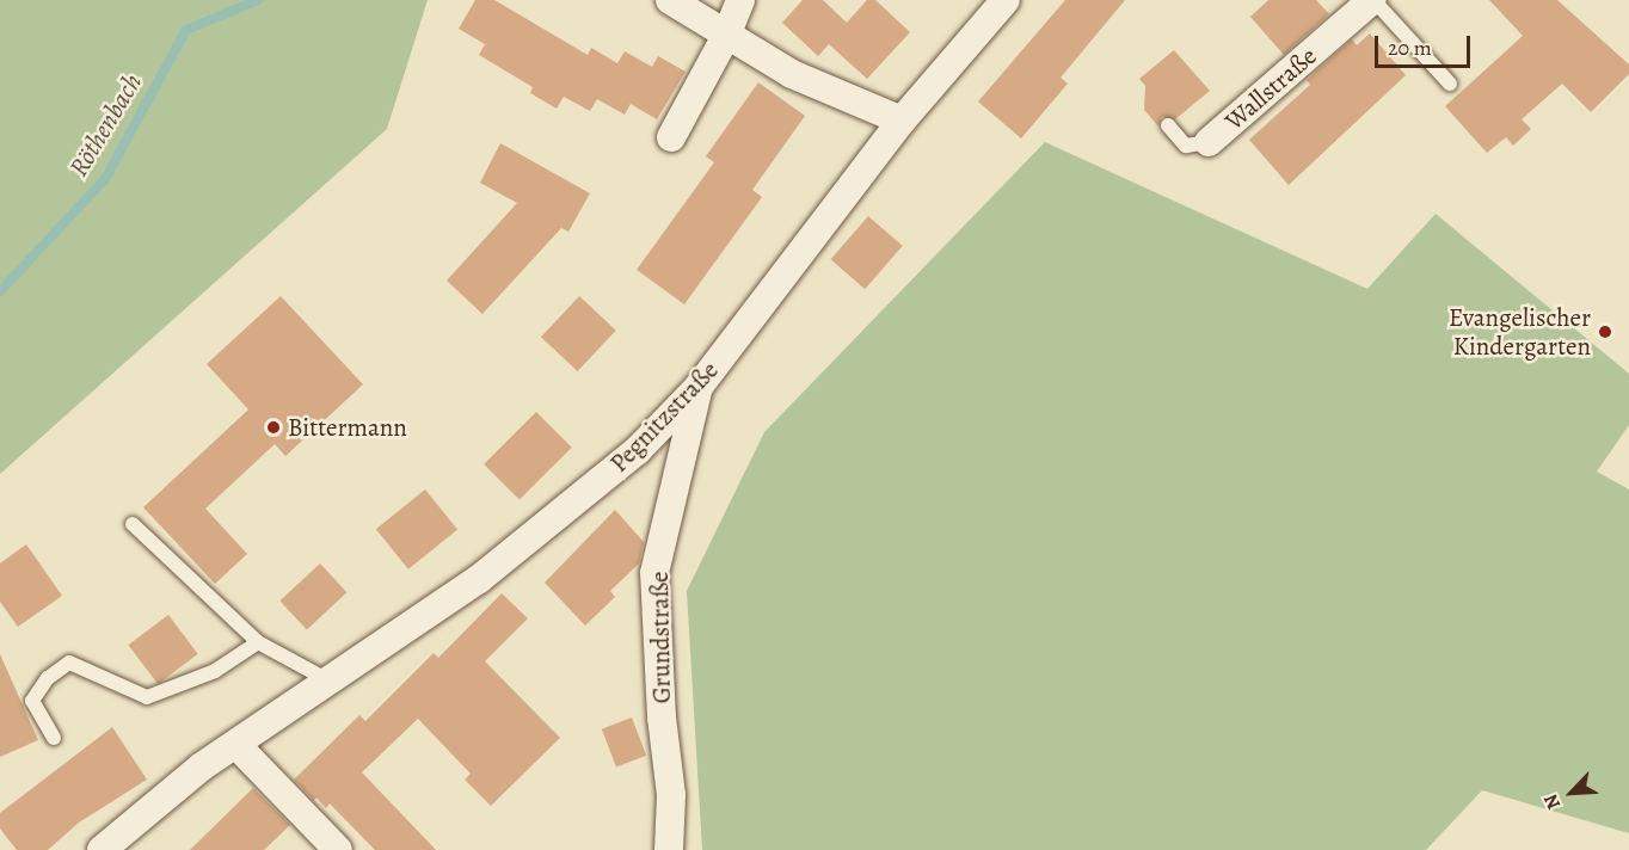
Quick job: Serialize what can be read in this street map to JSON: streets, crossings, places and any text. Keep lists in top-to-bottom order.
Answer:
{
  "streets": {
    "street": ["Wallstraße", "Pegnitzstraße", "Grundstraße"]
  },
  "crossings": [
    ["Pegnitzstraße", "Grundstraße"]
  ],
  "water": ["Röthenbach"],
  "places": ["Evangelischer Kindergarten", "Bittermann"],
  "scale_bar": "20 m",
  "north": "bottom left"
}
